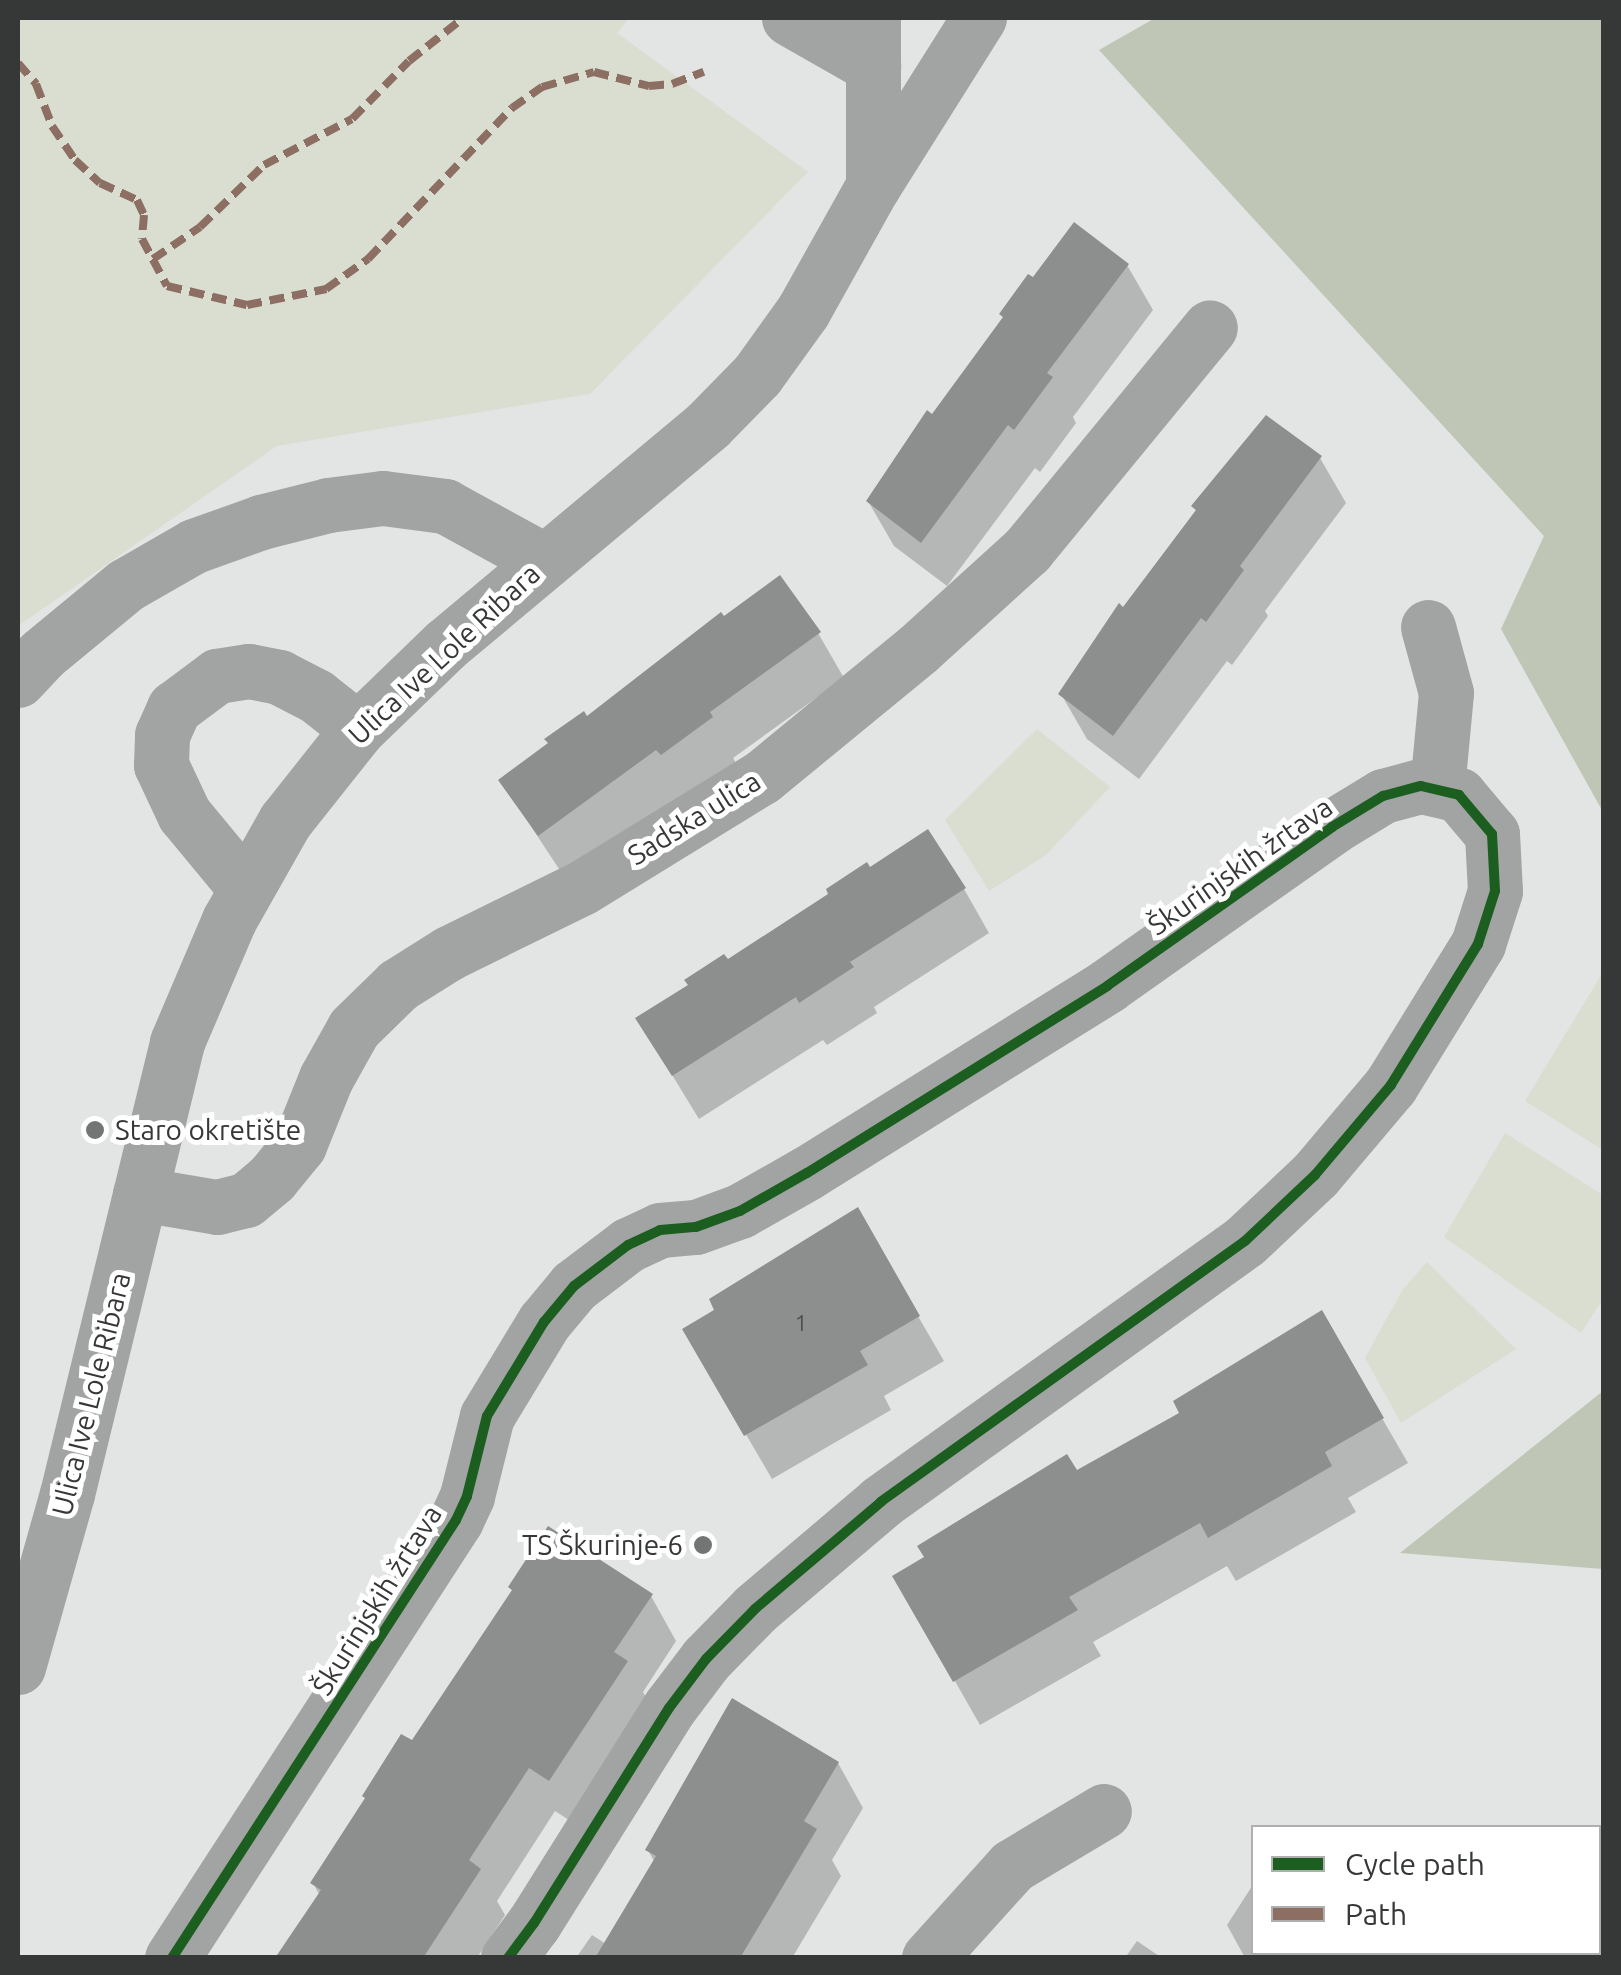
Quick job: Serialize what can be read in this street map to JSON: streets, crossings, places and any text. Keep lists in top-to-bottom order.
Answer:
{
  "streets": {
    "street": ["Ulica Ive Lole Ribara", "Sadska ulica", "Škurinjskih žrtava"]
  },
  "crossings": [
    ["Ulica Ive Lole Ribara", "Sadska ulica"]
  ],
  "places": ["Staro okretište", "TS Škurinje-6"],
  "house_numbers": ["1"],
  "legend": ["Cycle path", "Path"]
}
